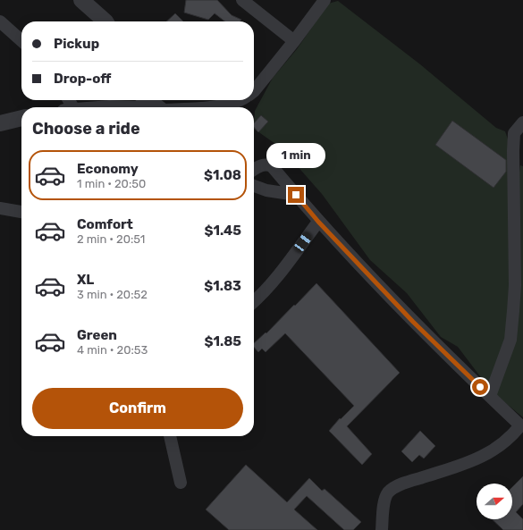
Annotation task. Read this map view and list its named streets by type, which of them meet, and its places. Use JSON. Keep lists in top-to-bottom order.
{
  "north": "right",
  "page": {
    "banner": ["Pickup", "Drop-off"],
    "heading": "Choose a ride",
    "bubble": "1 min",
    "list": [
      {
        "name": "Economy",
        "note": "1 min · 20:50",
        "value": "$1.08"
      },
      {
        "name": "Comfort",
        "note": "2 min · 20:51",
        "value": "$1.45"
      },
      {
        "name": "XL",
        "note": "3 min · 20:52",
        "value": "$1.83"
      },
      {
        "name": "Green",
        "note": "4 min · 20:53",
        "value": "$1.85"
      }
    ],
    "buttons": "Confirm"
  }
}
